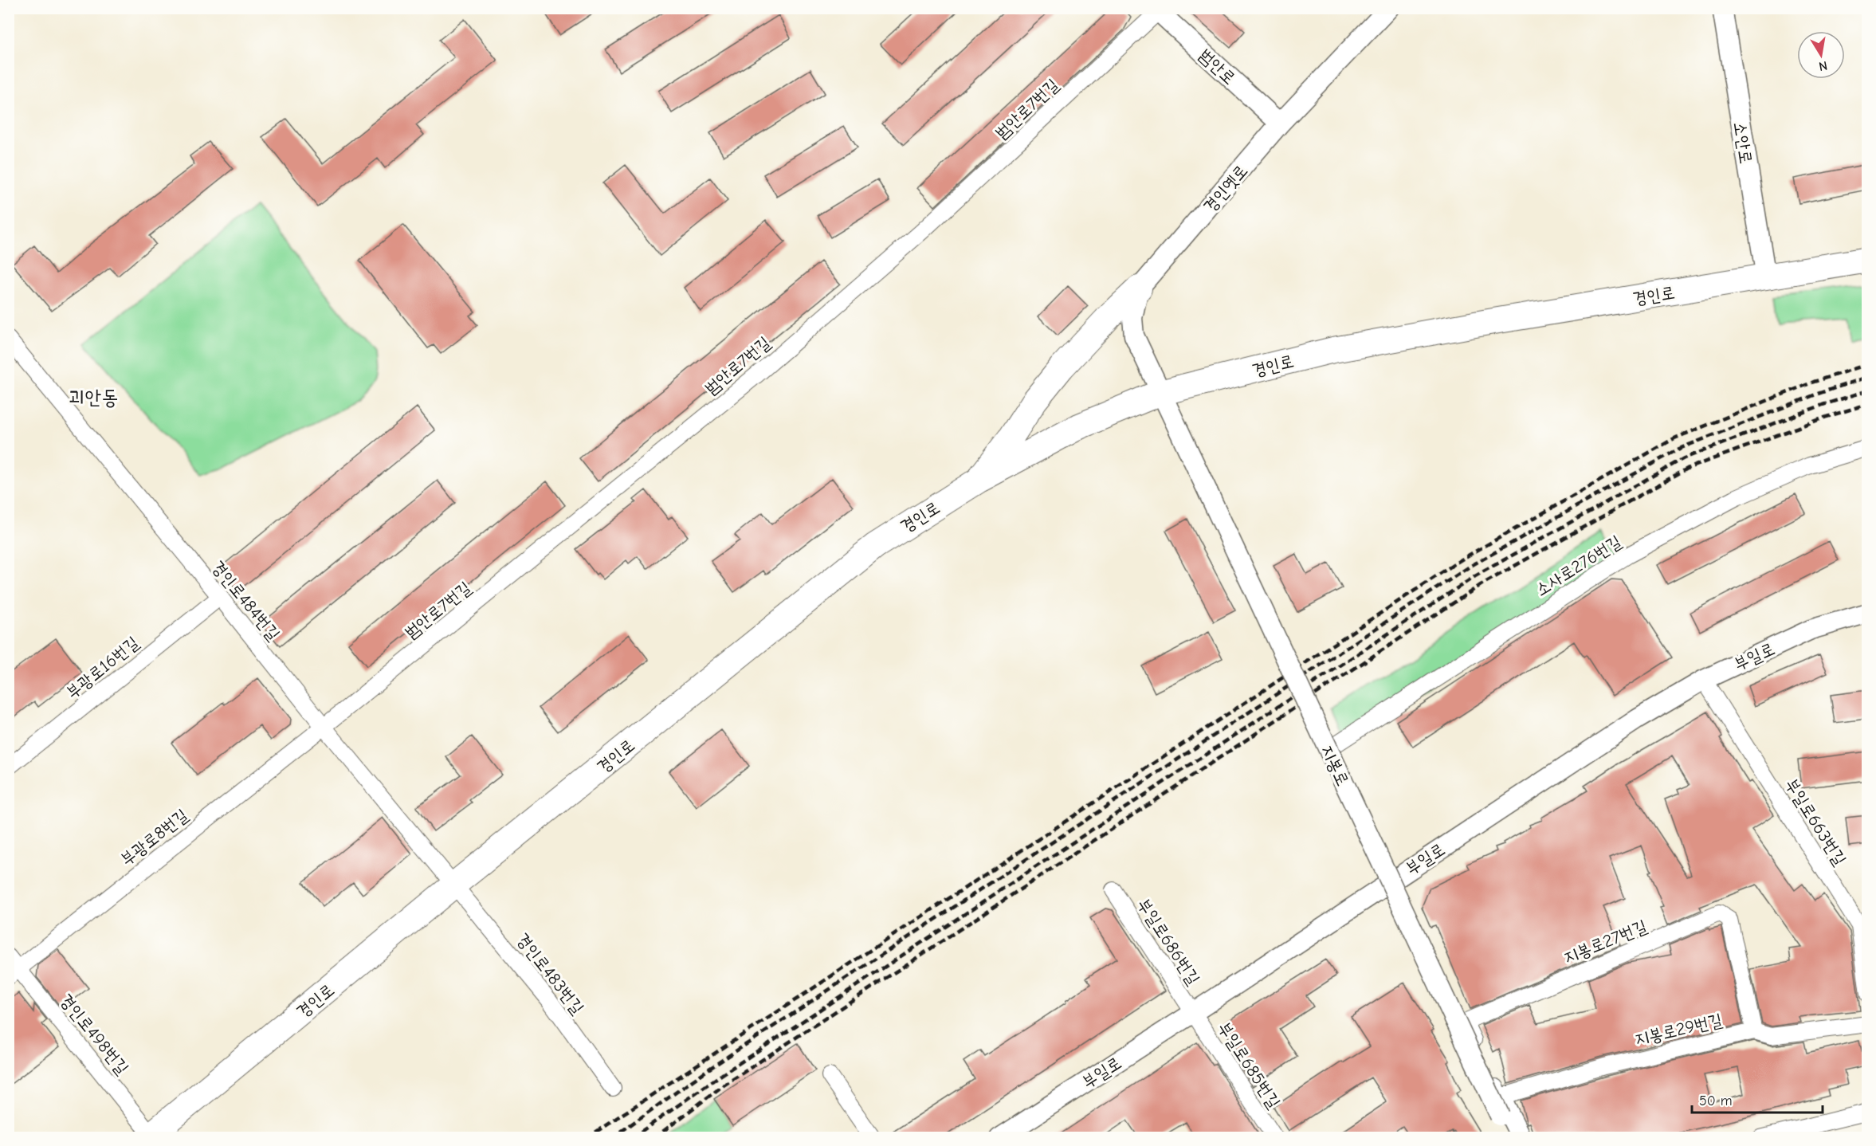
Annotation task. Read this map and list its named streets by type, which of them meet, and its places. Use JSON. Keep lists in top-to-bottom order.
{
  "streets": {
    "main road": ["경인로"],
    "street": [
      "범안로",
      "범안로7번길",
      "소안로",
      "경인옛로",
      "소사로276번길",
      "경인로484번길",
      "부일로",
      "부광로16번길",
      "지봉로",
      "부일로663번길",
      "부광로8번길",
      "부일로686번길",
      "지봉로27번길",
      "경인로483번길",
      "지봉로29번길",
      "경인로498번길",
      "부일로685번길"
    ]
  },
  "crossings": [
    ["범안로", "범안로7번길"],
    ["범안로", "경인옛로"],
    ["범안로7번길", "경인로484번길"],
    ["범안로7번길", "부광로8번길"],
    ["소안로", "경인로"],
    ["경인옛로", "경인로"],
    ["경인옛로", "지봉로"],
    ["경인로", "경인로484번길"],
    ["경인로", "지봉로"],
    ["경인로", "경인로483번길"],
    ["경인로", "경인로498번길"],
    ["경인로484번길", "부광로16번길"],
    ["경인로484번길", "부광로8번길"],
    ["경인로484번길", "경인로483번길"],
    ["부일로", "부일로663번길"],
    ["부일로", "부일로686번길"],
    ["부일로", "부일로685번길"],
    ["부광로8번길", "경인로498번길"],
    ["부일로686번길", "부일로685번길"],
    ["지봉로27번길", "지봉로29번길"]
  ],
  "districts": ["괴안동"],
  "scale_bar": "50 m",
  "north": "bottom"
}
